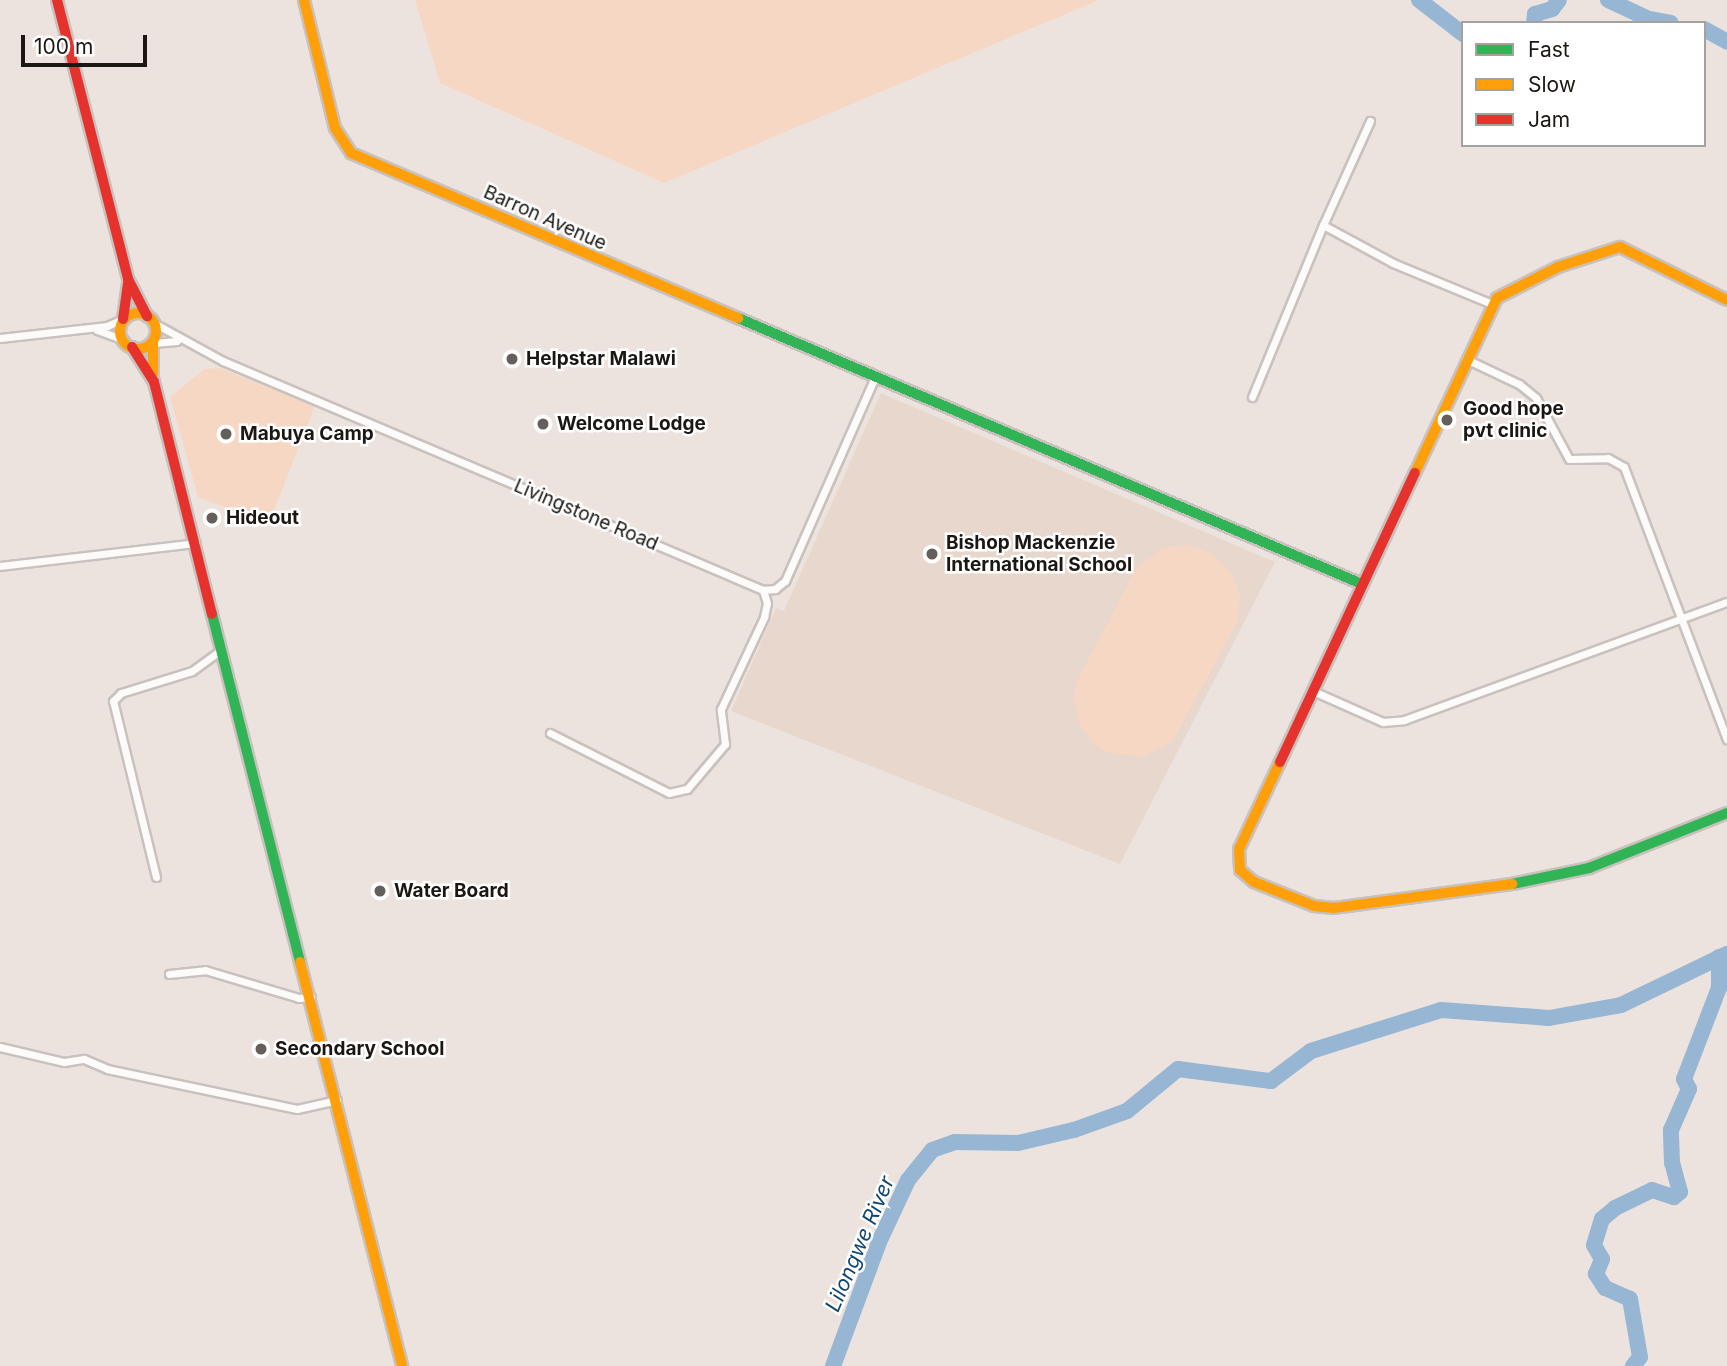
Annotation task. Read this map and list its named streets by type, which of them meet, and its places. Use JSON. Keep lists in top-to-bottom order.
{
  "streets": {
    "street": ["Barron Avenue", "Livingstone Road"]
  },
  "water": ["Lilongwe River"],
  "places": [
    "Helpstar Malawi",
    "Good hope pvt clinic",
    "Welcome Lodge",
    "Mabuya Camp",
    "Hideout",
    "Bishop Mackenzie International School",
    "Water Board",
    "Secondary School"
  ],
  "legend": ["Fast", "Slow", "Jam"],
  "scale_bar": "100 m"
}
